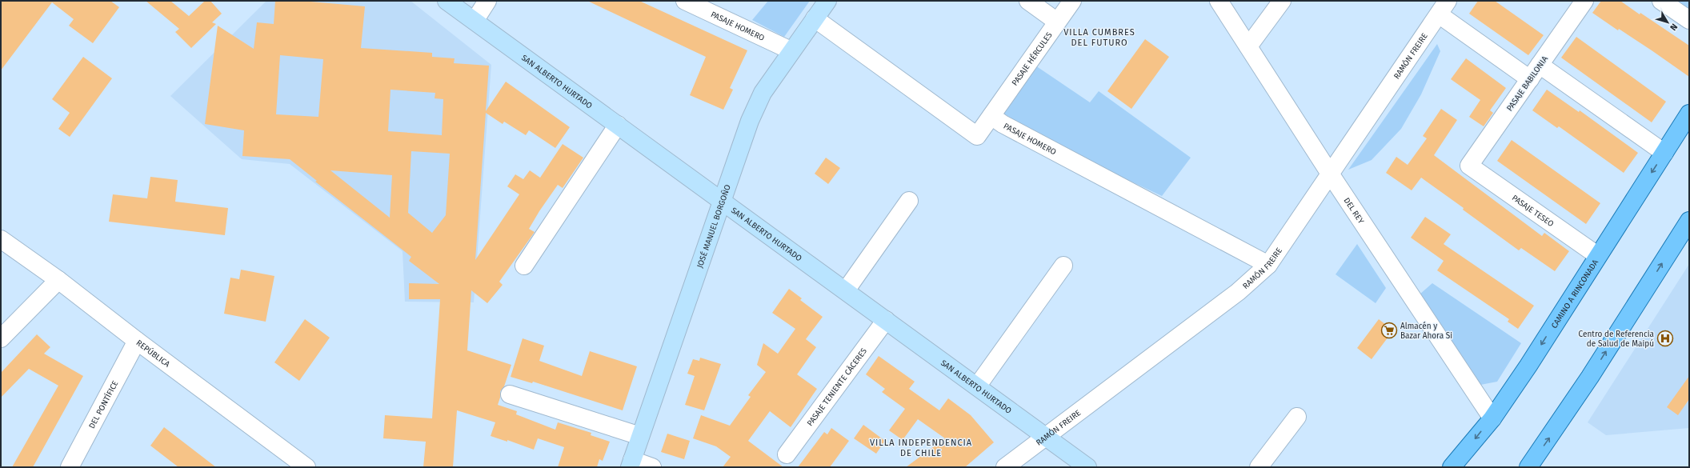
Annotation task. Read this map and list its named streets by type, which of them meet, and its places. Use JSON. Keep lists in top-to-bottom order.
{
  "streets": {
    "main road": ["SAN ALBERTO HURTADO", "JOSÉ MANUEL BORGOÑO", "CAMINO A RINCONADA"],
    "street": [
      "PASAJE HOMERO",
      "RAMÓN FREIRE",
      "PASAJE HÉRCULES",
      "PASAJE BABILONIA",
      "DEL REY",
      "PASAJE TESEO",
      "REPÚBLICA",
      "PASAJE TENIENTE CÁCERES",
      "DEL PONTÍFICE"
    ]
  },
  "crossings": [
    ["PASAJE HOMERO", "RAMÓN FREIRE"],
    ["PASAJE HOMERO", "PASAJE HÉRCULES"],
    ["PASAJE HOMERO", "JOSÉ MANUEL BORGOÑO"],
    ["RAMÓN FREIRE", "SAN ALBERTO HURTADO"],
    ["RAMÓN FREIRE", "DEL REY"],
    ["SAN ALBERTO HURTADO", "JOSÉ MANUEL BORGOÑO"],
    ["SAN ALBERTO HURTADO", "PASAJE TENIENTE CÁCERES"],
    ["PASAJE BABILONIA", "PASAJE TESEO"],
    ["DEL REY", "CAMINO A RINCONADA"],
    ["PASAJE TESEO", "CAMINO A RINCONADA"],
    ["REPÚBLICA", "DEL PONTÍFICE"]
  ],
  "districts": ["VILLA CUMBRES DEL FUTURO", "VILLA INDEPENDENCIA DE CHILE"],
  "places": {
    "supermarket": ["Almacén y Bazar Ahora Si"],
    "hospital": ["Centro de Referencia de Salud de Maipú"]
  },
  "north": "bottom right"
}
